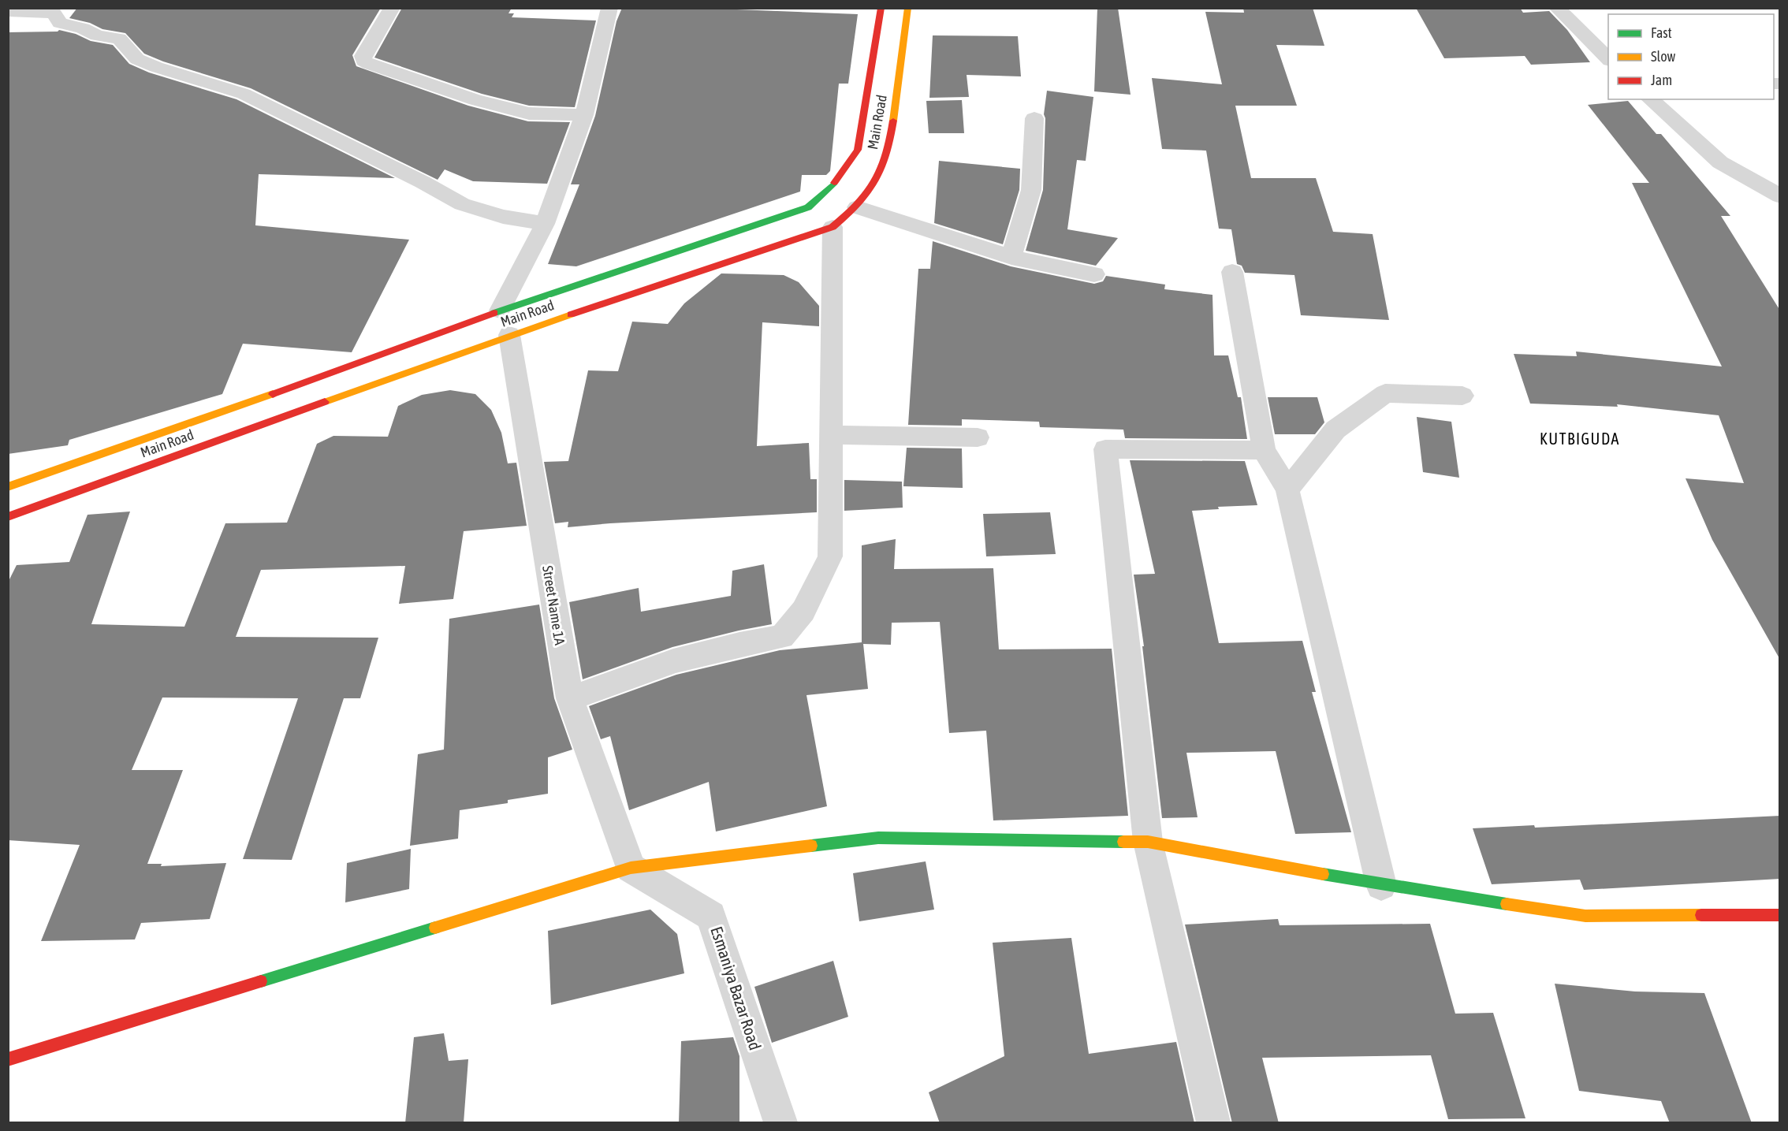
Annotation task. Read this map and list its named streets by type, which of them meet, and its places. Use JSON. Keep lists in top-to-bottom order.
{
  "streets": {
    "main road": ["Main Road"],
    "street": ["Street Name 1A", "Esmaniya Bazar Road"]
  },
  "crossings": [
    ["Main Road", "Street Name 1A"],
    ["Street Name 1A", "Esmaniya Bazar Road"]
  ],
  "districts": ["KUTBIGUDA"],
  "legend": ["Fast", "Slow", "Jam"]
}
